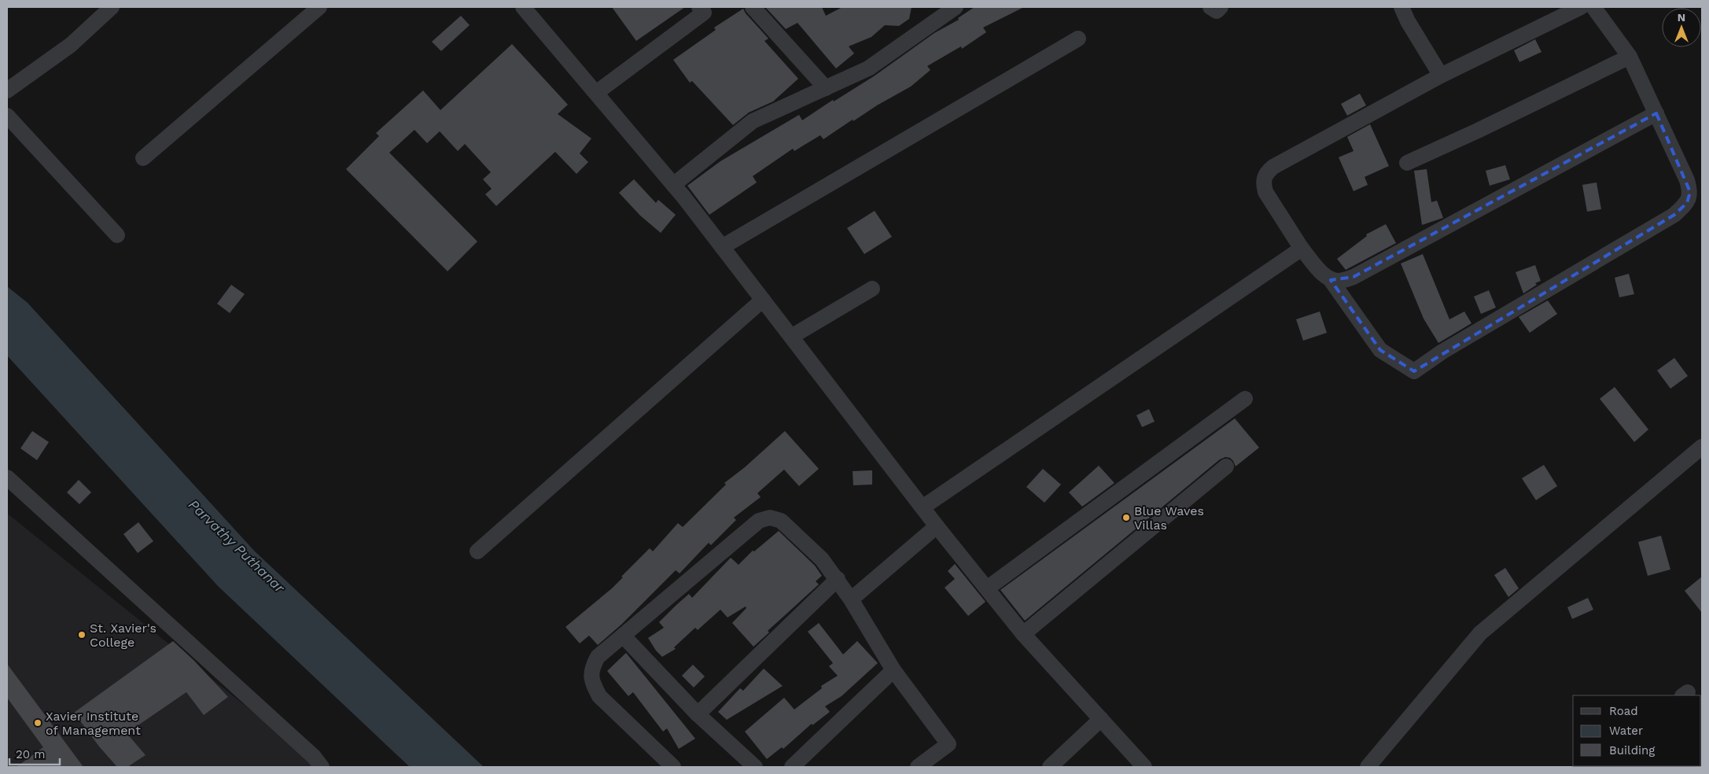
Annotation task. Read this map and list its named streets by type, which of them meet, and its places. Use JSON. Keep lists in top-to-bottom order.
{
  "water": ["Parvathy Puthanar"],
  "places": ["Blue Waves Villas", "St. Xavier's College", "Xavier Institute of Management"],
  "legend": ["Road", "Water", "Building"],
  "scale_bar": "20 m",
  "north": "top"
}
